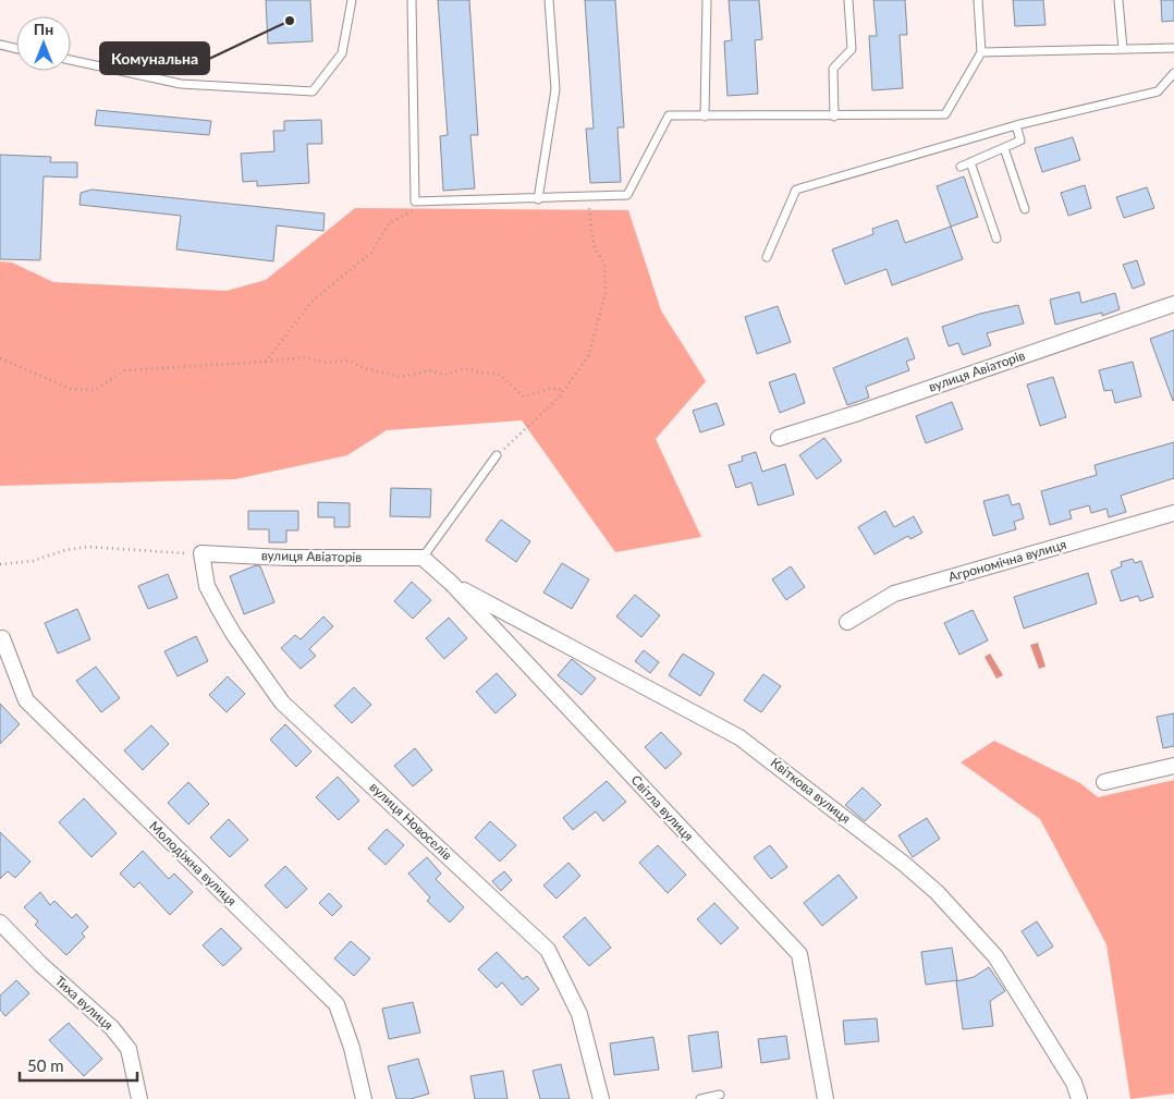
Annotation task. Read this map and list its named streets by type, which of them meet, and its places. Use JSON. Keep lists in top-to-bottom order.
{
  "streets": {
    "street": [
      "вулиця Авіаторів",
      "Агрономічна вулиця",
      "Квіткова вулиця",
      "Світла вулиця",
      "вулиця Новоселів",
      "Молодіжна вулиця",
      "Тиха вулиця"
    ]
  },
  "crossings": [
    ["вулиця Авіаторів", "Світла вулиця"],
    ["вулиця Авіаторів", "вулиця Новоселів"],
    ["Квіткова вулиця", "Світла вулиця"]
  ],
  "places": ["Комунальна"],
  "scale_bar": "50 m",
  "north": "top"
}
